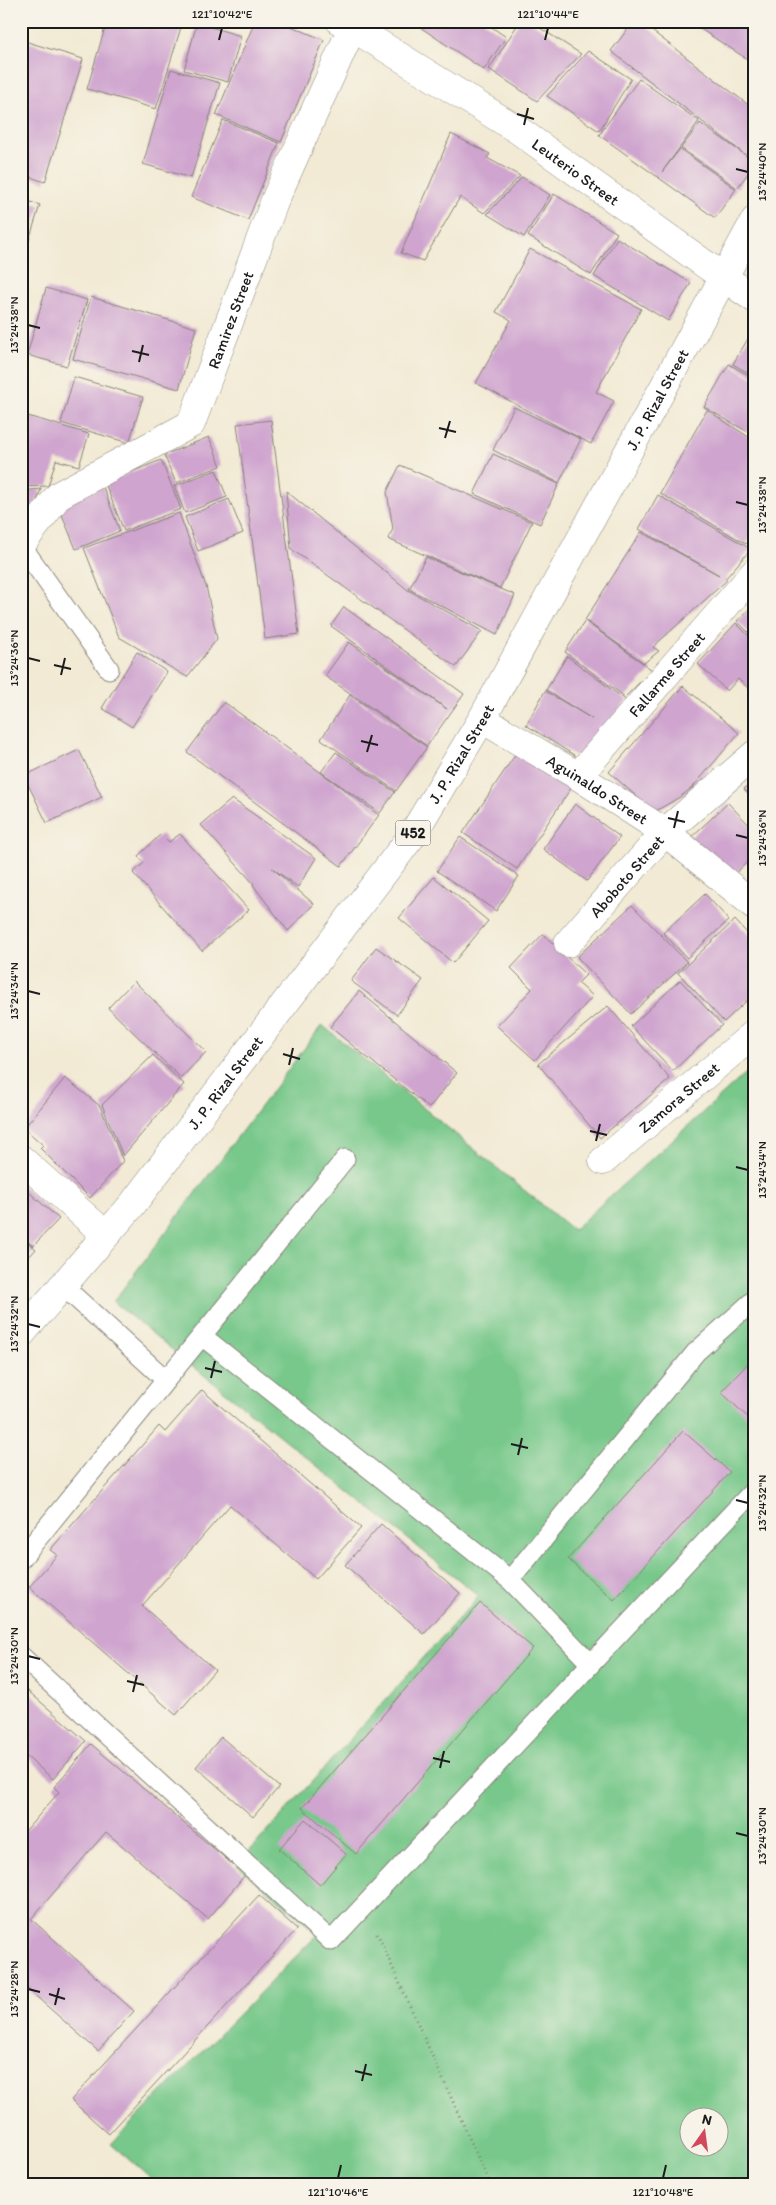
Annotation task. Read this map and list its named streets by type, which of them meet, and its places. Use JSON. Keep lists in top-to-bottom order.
{
  "streets": {
    "main road": [
      "Leuterio Street",
      "Ramirez Street",
      "J. P. Rizal Street",
      "Fallarme Street",
      "Aguinaldo Street",
      "452",
      "Aboboto Street",
      "Zamora Street"
    ]
  },
  "crossings": [
    ["Leuterio Street", "Ramirez Street"],
    ["Leuterio Street", "J. P. Rizal Street"],
    ["J. P. Rizal Street", "Aguinaldo Street"],
    ["Fallarme Street", "Aguinaldo Street"],
    ["Aguinaldo Street", "Aboboto Street"]
  ],
  "north": "top",
  "coordinates": [
    "121°10'42\"E",
    "121°10'44\"E",
    "13°24'40\"N",
    "13°24'38\"N",
    "13°24'36\"N",
    "13°24'34\"N",
    "13°24'32\"N",
    "13°24'30\"N",
    "13°24'28\"N",
    "121°10'46\"E",
    "121°10'48\"E"
  ]
}
